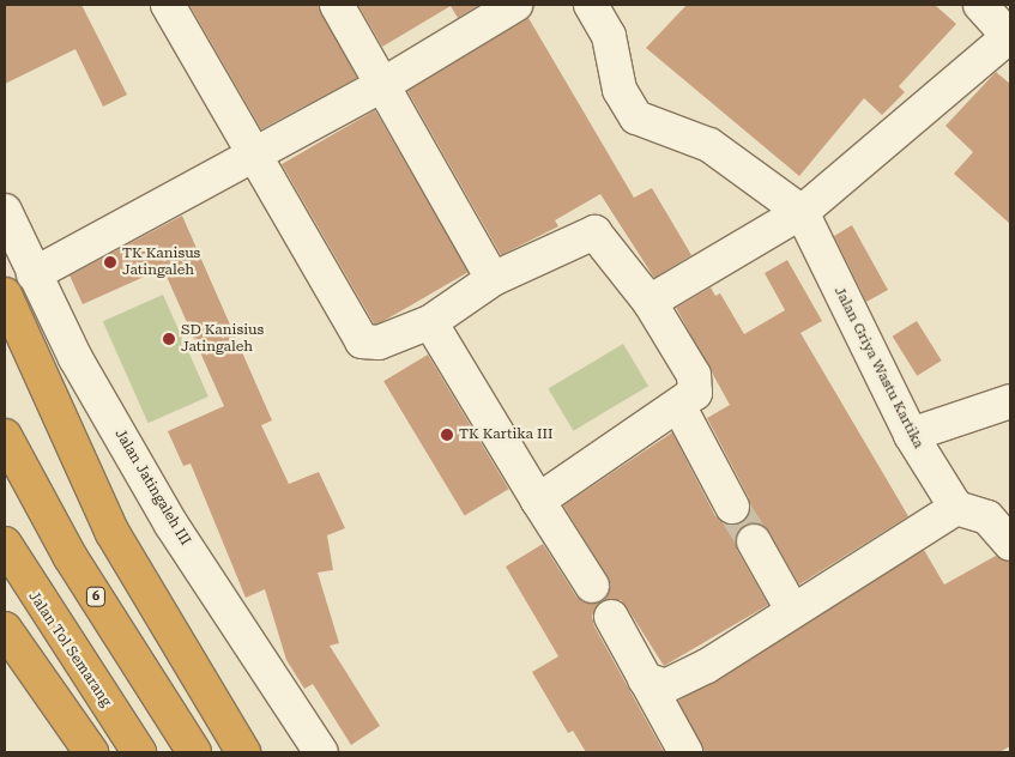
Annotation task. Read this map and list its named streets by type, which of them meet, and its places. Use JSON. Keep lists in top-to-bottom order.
{
  "streets": {
    "highway": ["6", "Jalan Tol Semarang"],
    "street": ["Jalan Griya Wastu Kartika", "Jalan Jatingaleh III"]
  },
  "places": ["TK Kanisus Jatingaleh", "SD Kanisius Jatingaleh", "TK Kartika III"]
}
